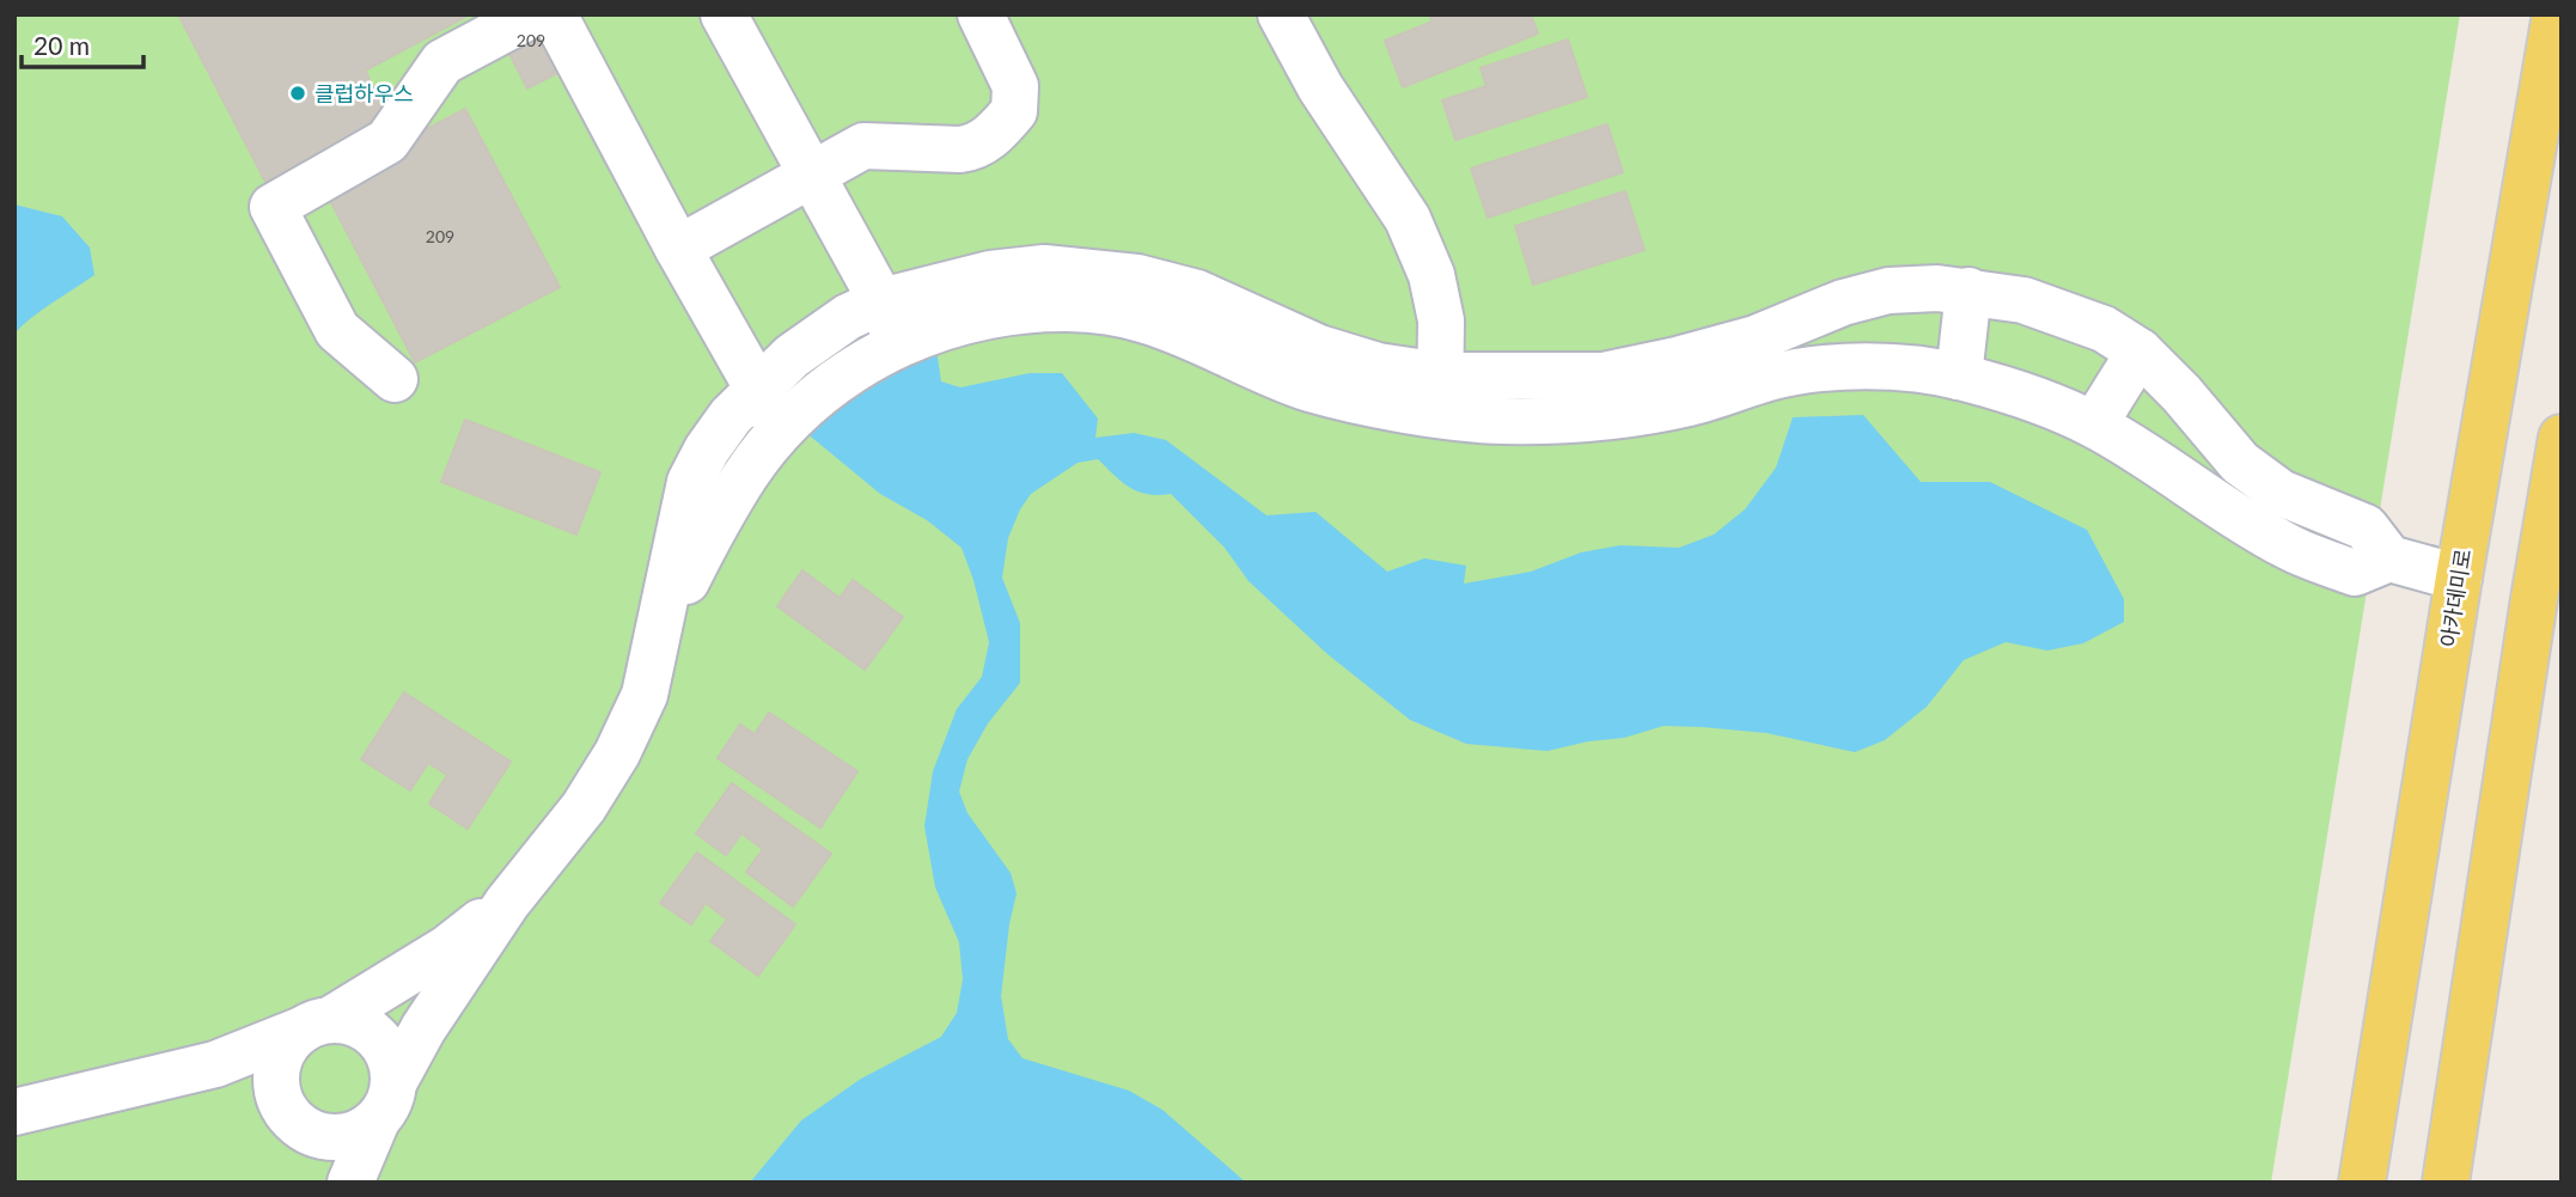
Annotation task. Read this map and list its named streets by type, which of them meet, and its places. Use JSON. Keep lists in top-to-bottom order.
{
  "streets": {
    "main road": ["아카데미로"]
  },
  "places": ["클럽하우스"],
  "house_numbers": ["209", "209"],
  "scale_bar": "20 m"
}
